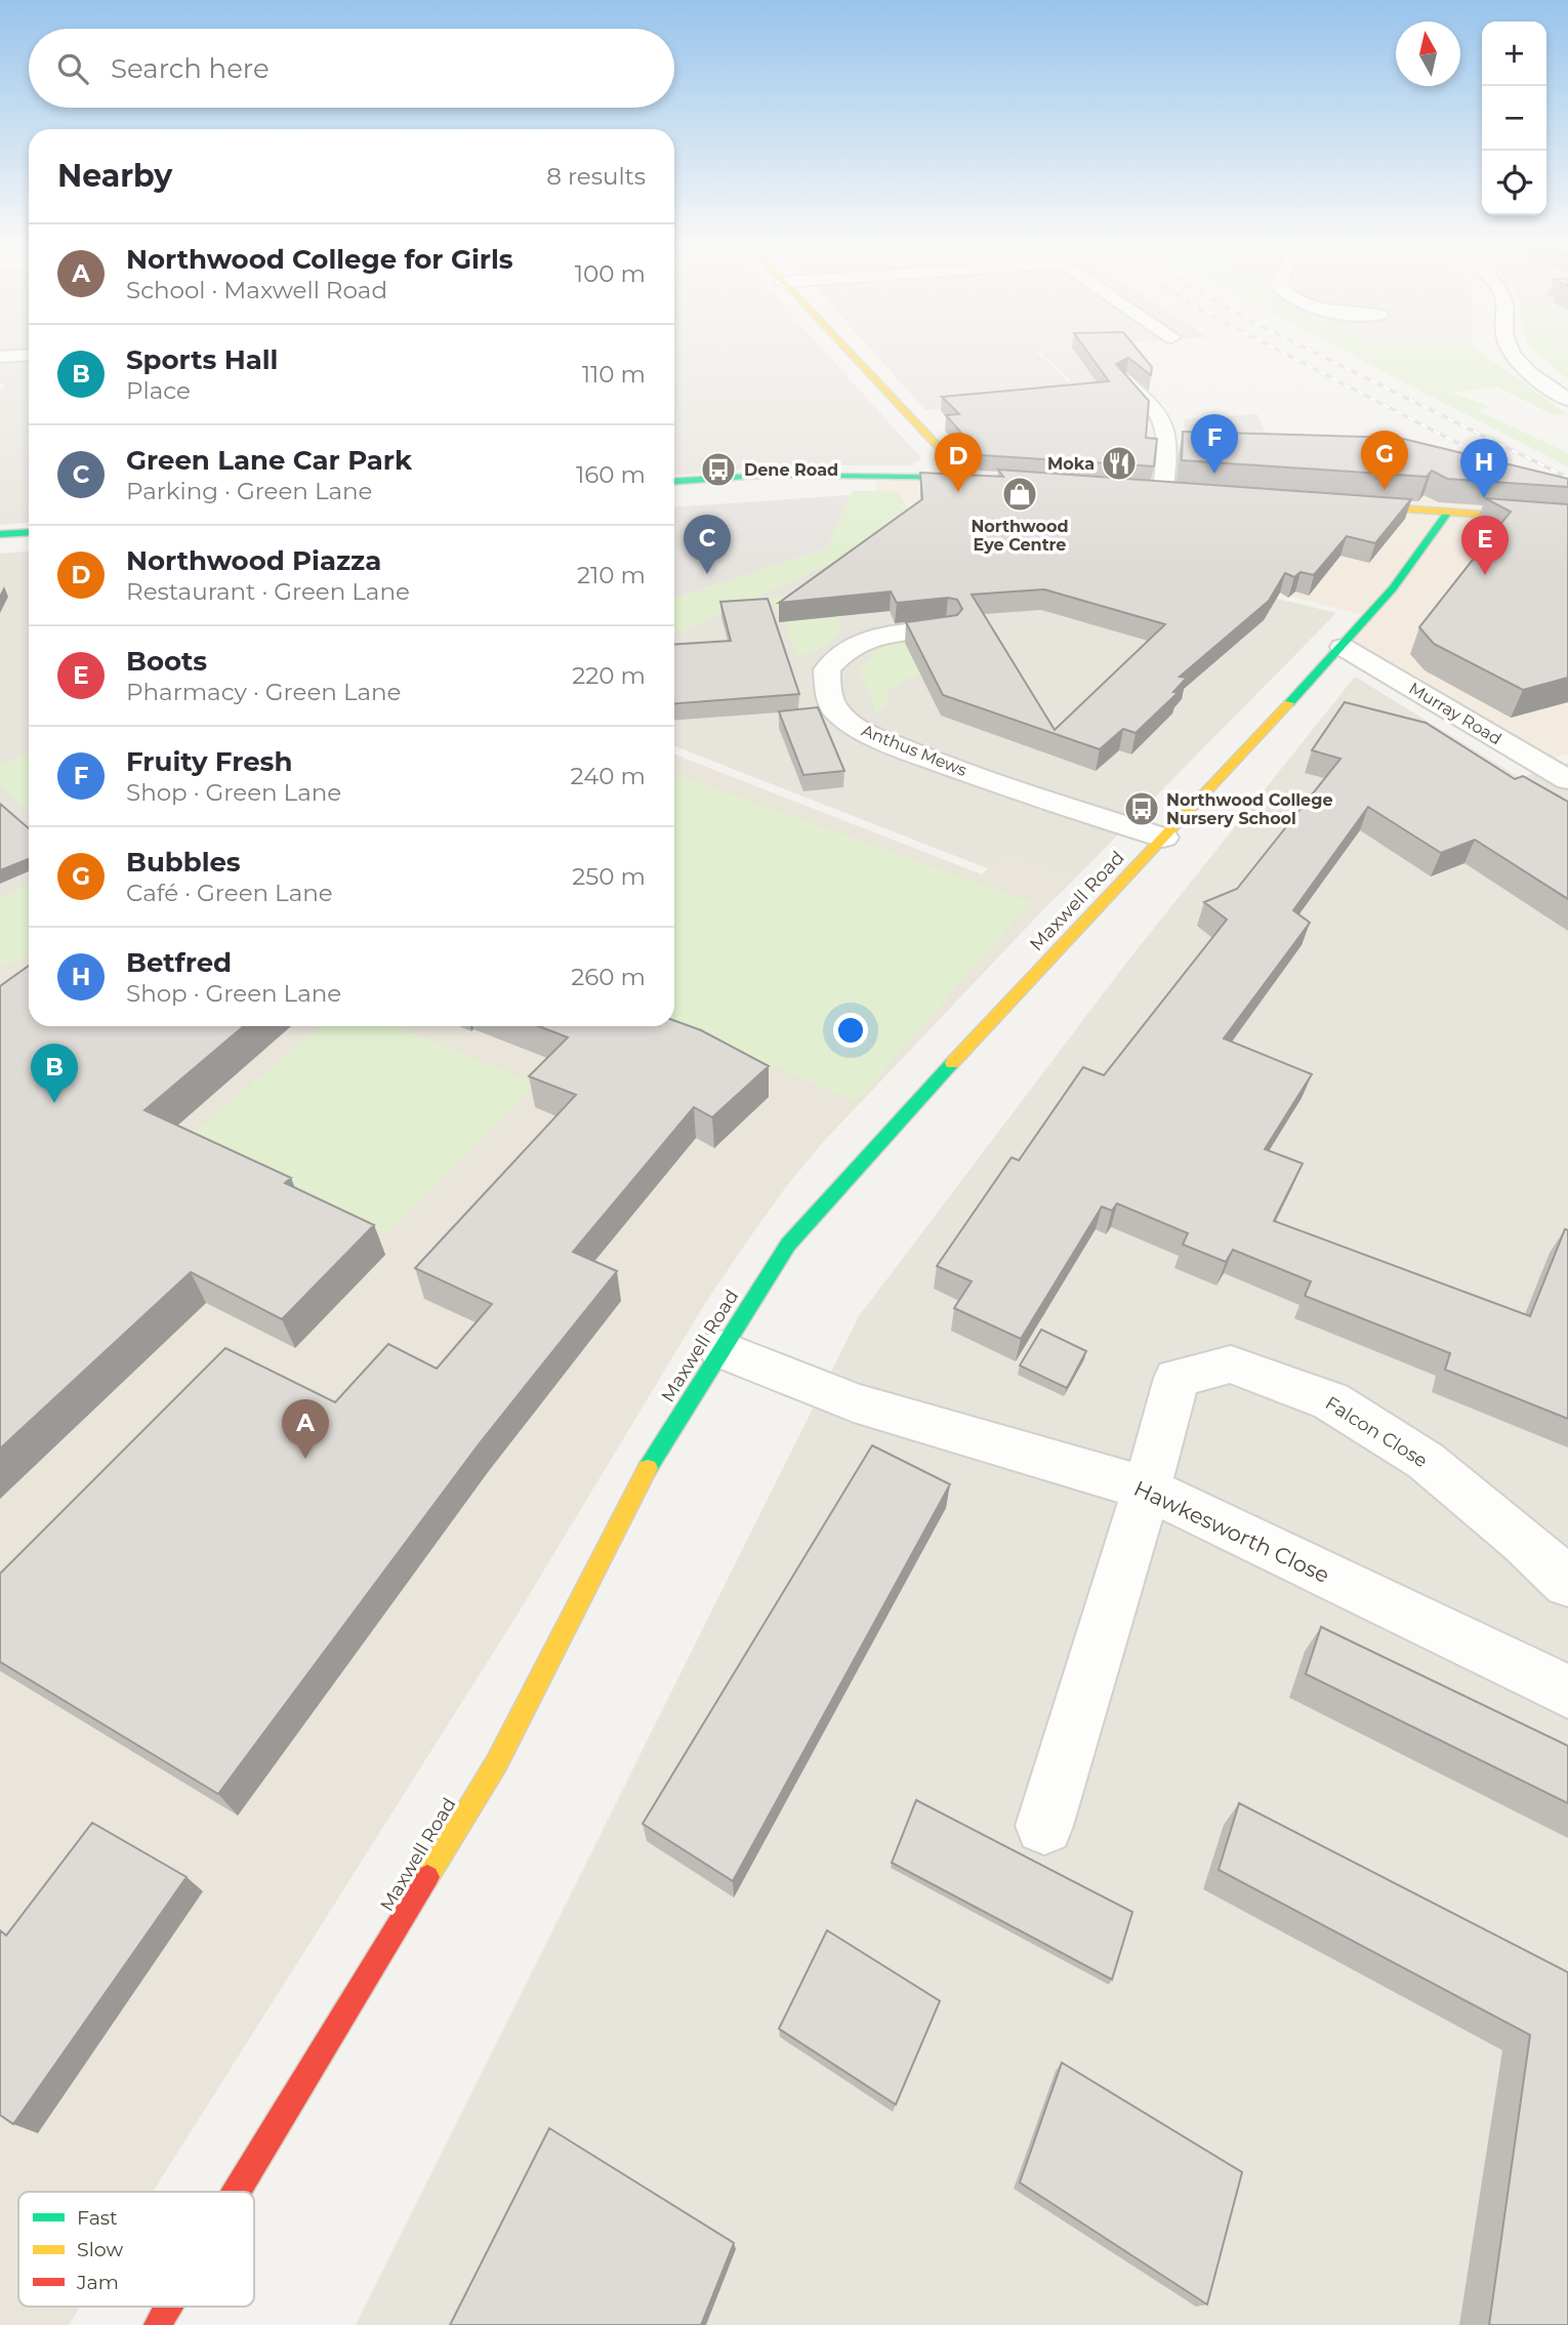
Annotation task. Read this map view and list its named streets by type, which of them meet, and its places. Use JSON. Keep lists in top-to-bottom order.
{
  "streets": {
    "street": [
      "Murray Road",
      "Anthus Mews",
      "Maxwell Road",
      "Falcon Close",
      "Hawkesworth Close"
    ]
  },
  "crossings": [
    ["Murray Road", "Maxwell Road"],
    ["Anthus Mews", "Maxwell Road"],
    ["Maxwell Road", "Hawkesworth Close"],
    ["Falcon Close", "Hawkesworth Close"]
  ],
  "places": {
    "restaurant": ["Moka"],
    "bus stop": ["Dene Road", "Northwood College Nursery School"],
    "shop": ["Northwood Eye Centre"]
  },
  "legend": ["Fast", "Slow", "Jam"],
  "north": "top",
  "page": {
    "map_buttons": ["+", "−"],
    "search": "Search here",
    "heading": ["Nearby", "8 results"],
    "list": [
      {
        "mark": "A",
        "name": "Northwood College for Girls",
        "note": "School · Maxwell Road",
        "value": "100 m"
      },
      {
        "mark": "B",
        "name": "Sports Hall",
        "note": "Place",
        "value": "110 m"
      },
      {
        "mark": "C",
        "name": "Green Lane Car Park",
        "note": "Parking · Green Lane",
        "value": "160 m"
      },
      {
        "mark": "D",
        "name": "Northwood Piazza",
        "note": "Restaurant · Green Lane",
        "value": "210 m"
      },
      {
        "mark": "E",
        "name": "Boots",
        "note": "Pharmacy · Green Lane",
        "value": "220 m"
      },
      {
        "mark": "F",
        "name": "Fruity Fresh",
        "note": "Shop · Green Lane",
        "value": "240 m"
      },
      {
        "mark": "G",
        "name": "Bubbles",
        "note": "Café · Green Lane",
        "value": "250 m"
      },
      {
        "mark": "H",
        "name": "Betfred",
        "note": "Shop · Green Lane",
        "value": "260 m"
      }
    ],
    "pins": [
      "F",
      "G",
      "D",
      "H",
      "C",
      "E",
      "B",
      "A"
    ]
  }
}
